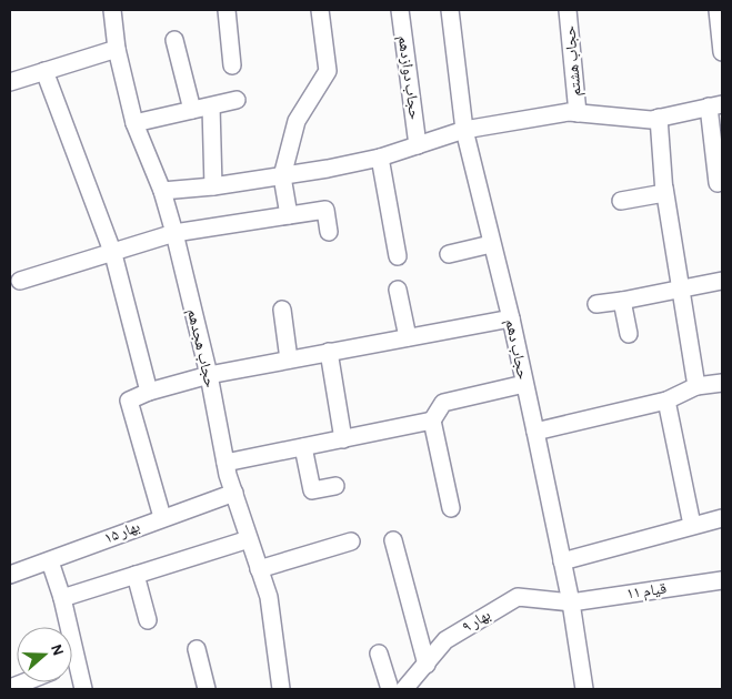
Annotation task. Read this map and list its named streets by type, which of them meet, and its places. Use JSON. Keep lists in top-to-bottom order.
{
  "streets": {
    "street": [
      "حجاب هشتم",
      "حجاب دوازدهم",
      "حجاب هجدهم",
      "حجاب دهم",
      "بهار ۱۵",
      "قیام ۱۱",
      "بهار ۹"
    ]
  },
  "crossings": [
    ["حجاب هجدهم", "بهار ۱۵"],
    ["حجاب دهم", "قیام ۱۱"],
    ["حجاب دهم", "بهار ۹"],
    ["قیام ۱۱", "بهار ۹"]
  ],
  "north": "right"
}
